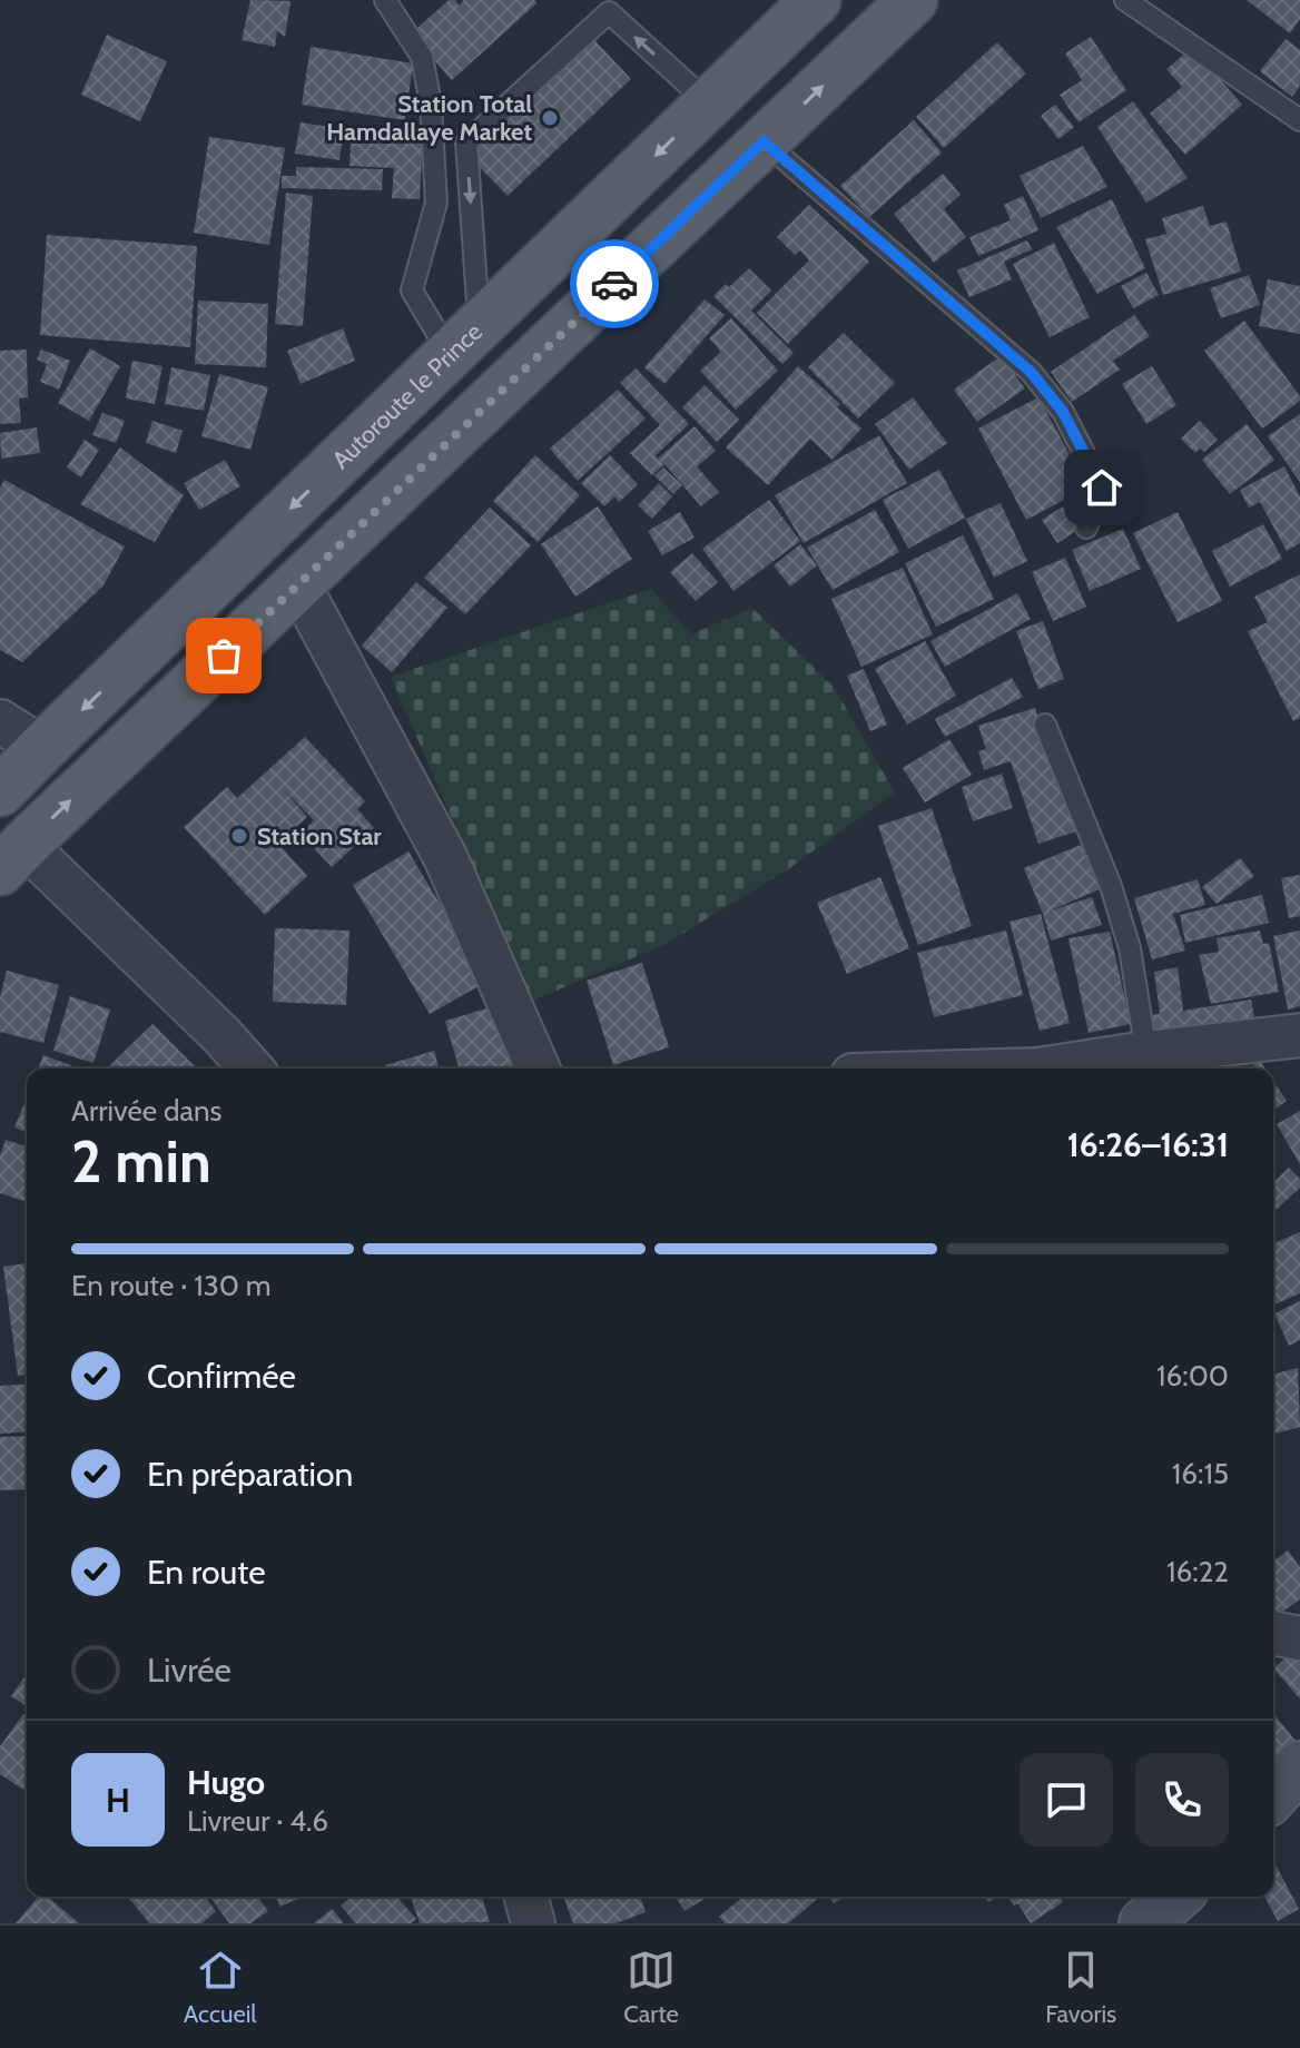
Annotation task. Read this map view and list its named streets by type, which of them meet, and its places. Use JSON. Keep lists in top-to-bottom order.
{
  "streets": {
    "main road": ["Autoroute le Prince"]
  },
  "places": ["Station Total Hamdallaye Market", "Station Star"],
  "page": {
    "heading": ["2 min", "Arrivée dans", "16:26–16:31"],
    "panel": ["Hugo", "Livreur · 4.6"],
    "bar": "En route · 130 m",
    "list": [
      ["Confirmée", "16:00"],
      ["En préparation", "16:15"],
      ["En route", "16:22"],
      "Livrée"
    ],
    "round": "H",
    "tabs": ["Accueil", "Carte", "Favoris"]
  }
}
